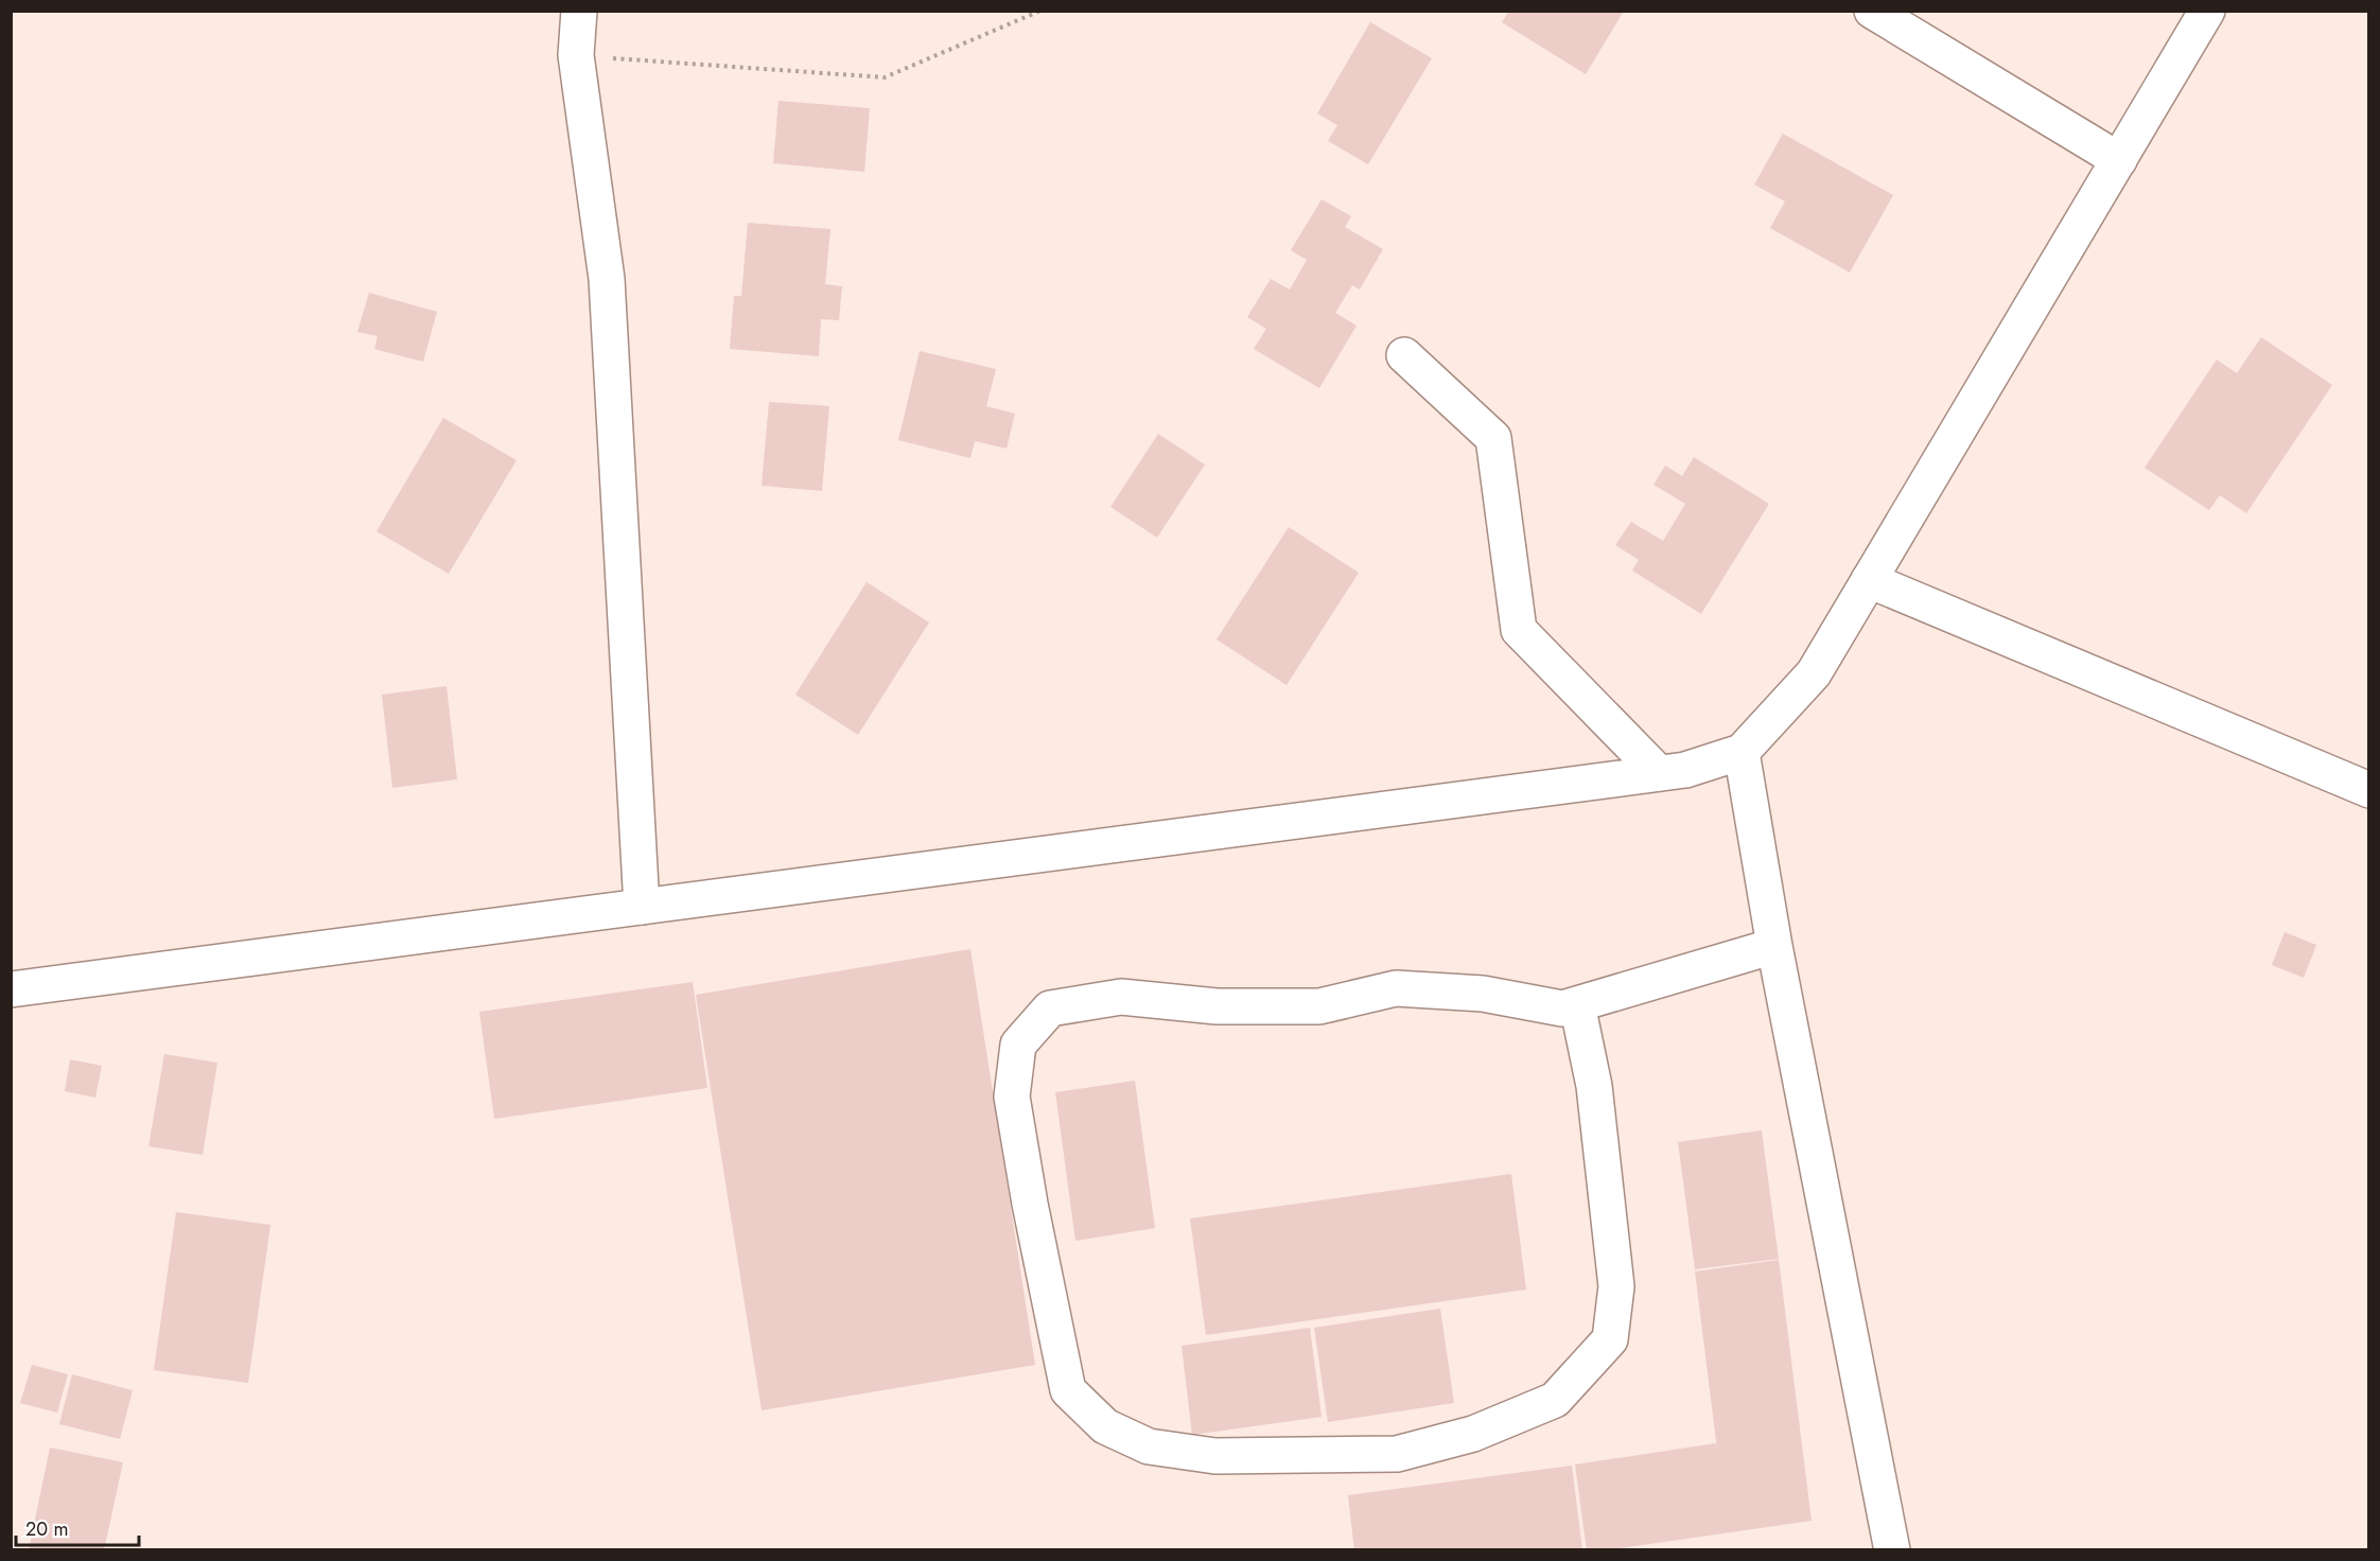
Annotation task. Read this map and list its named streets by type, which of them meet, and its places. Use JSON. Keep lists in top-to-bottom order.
{
  "scale_bar": "20 m"
}
